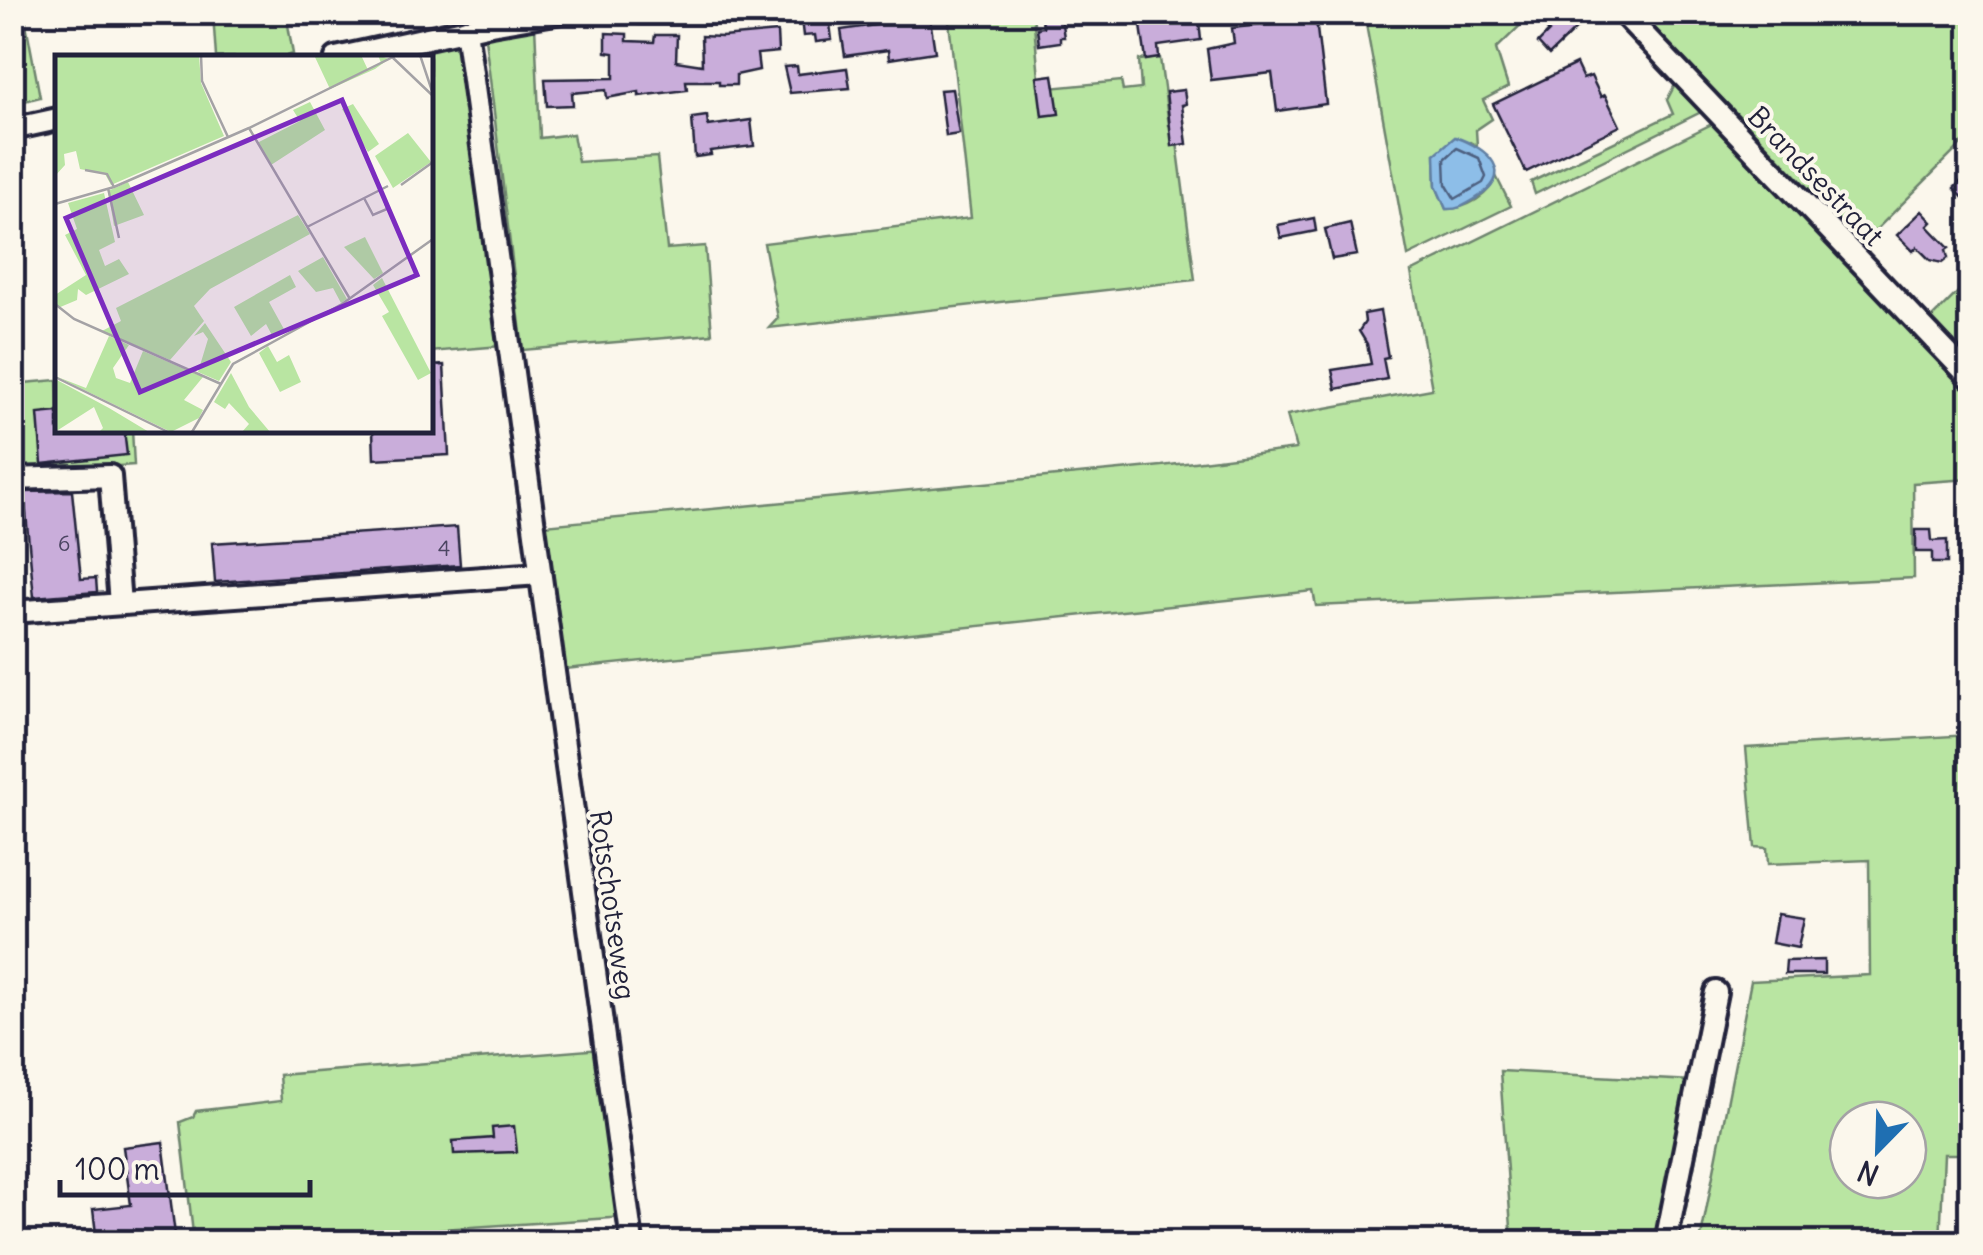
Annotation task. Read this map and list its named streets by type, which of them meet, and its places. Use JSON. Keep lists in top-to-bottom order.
{
  "streets": {
    "street": ["Brandsestraat", "Rotschotseweg"]
  },
  "house_numbers": ["6", "4"],
  "scale_bar": "100 m",
  "north": "bottom left"
}
